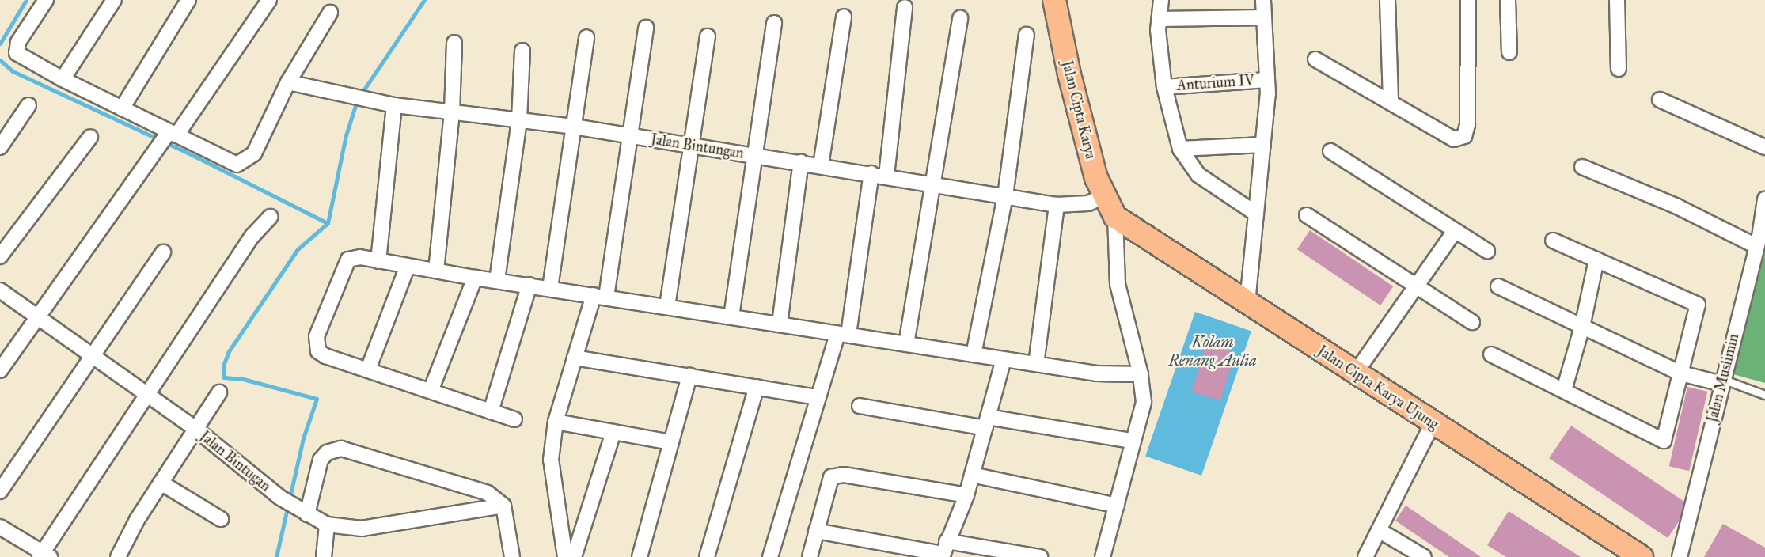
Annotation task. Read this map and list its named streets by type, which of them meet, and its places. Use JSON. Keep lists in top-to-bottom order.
{
  "streets": {
    "main road": ["Jalan Cipta Karya", "Jalan Cipta Karya Ujung"],
    "street": [
      "Anturium IV",
      "Jalan Bintungan",
      "Jalan Muslimin",
      "Jalan Bintugan"
    ]
  },
  "crossings": [
    ["Jalan Cipta Karya", "Jalan Bintungan"],
    ["Jalan Cipta Karya", "Jalan Cipta Karya Ujung"]
  ],
  "water": ["Kolam Renang Aulia"]
}
